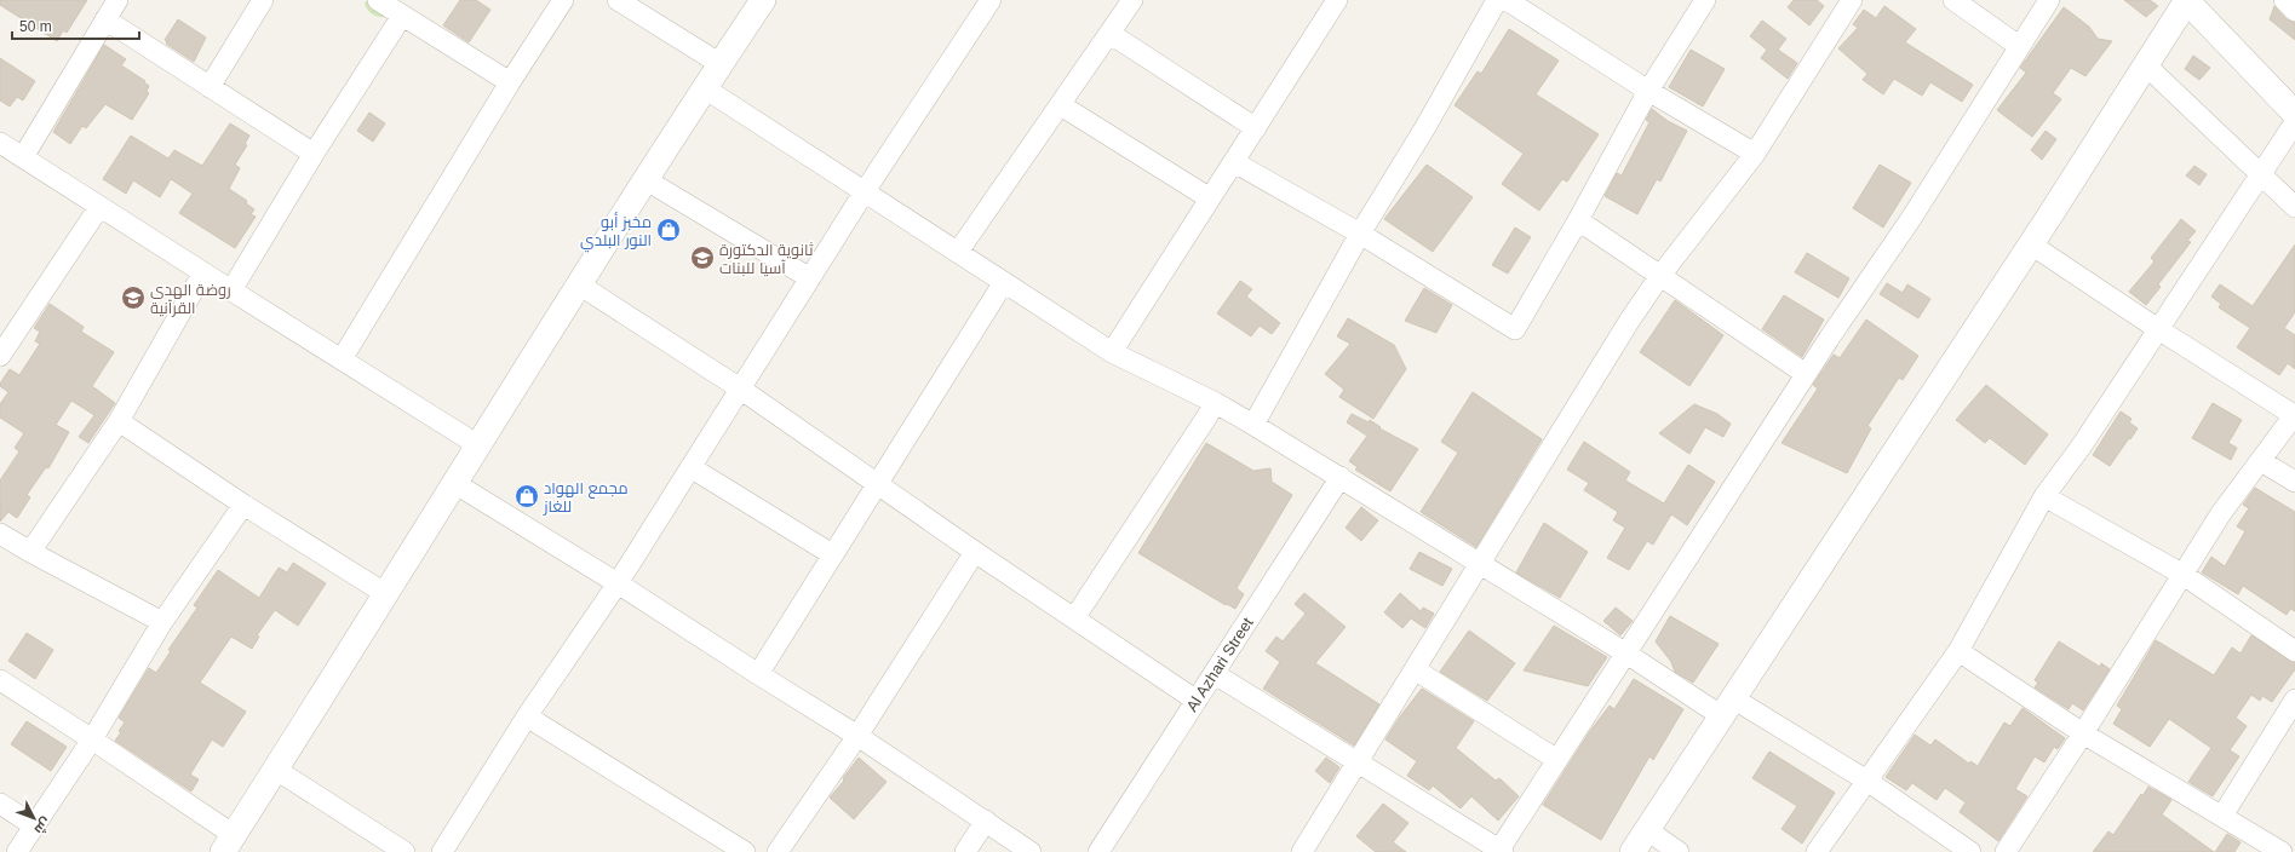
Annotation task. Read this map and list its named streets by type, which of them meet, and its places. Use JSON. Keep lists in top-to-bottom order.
{
  "streets": {
    "street": ["Al Azhari Street"]
  },
  "places": {
    "shop": ["مخبز أبو النور البلدي", "مجمع الهواد للغاز"],
    "school or university": ["ثانوية الدكتورة آسيا للبنات", "روضة الهدى القرآنية"]
  },
  "scale_bar": "50 m",
  "north": "bottom right"
}
